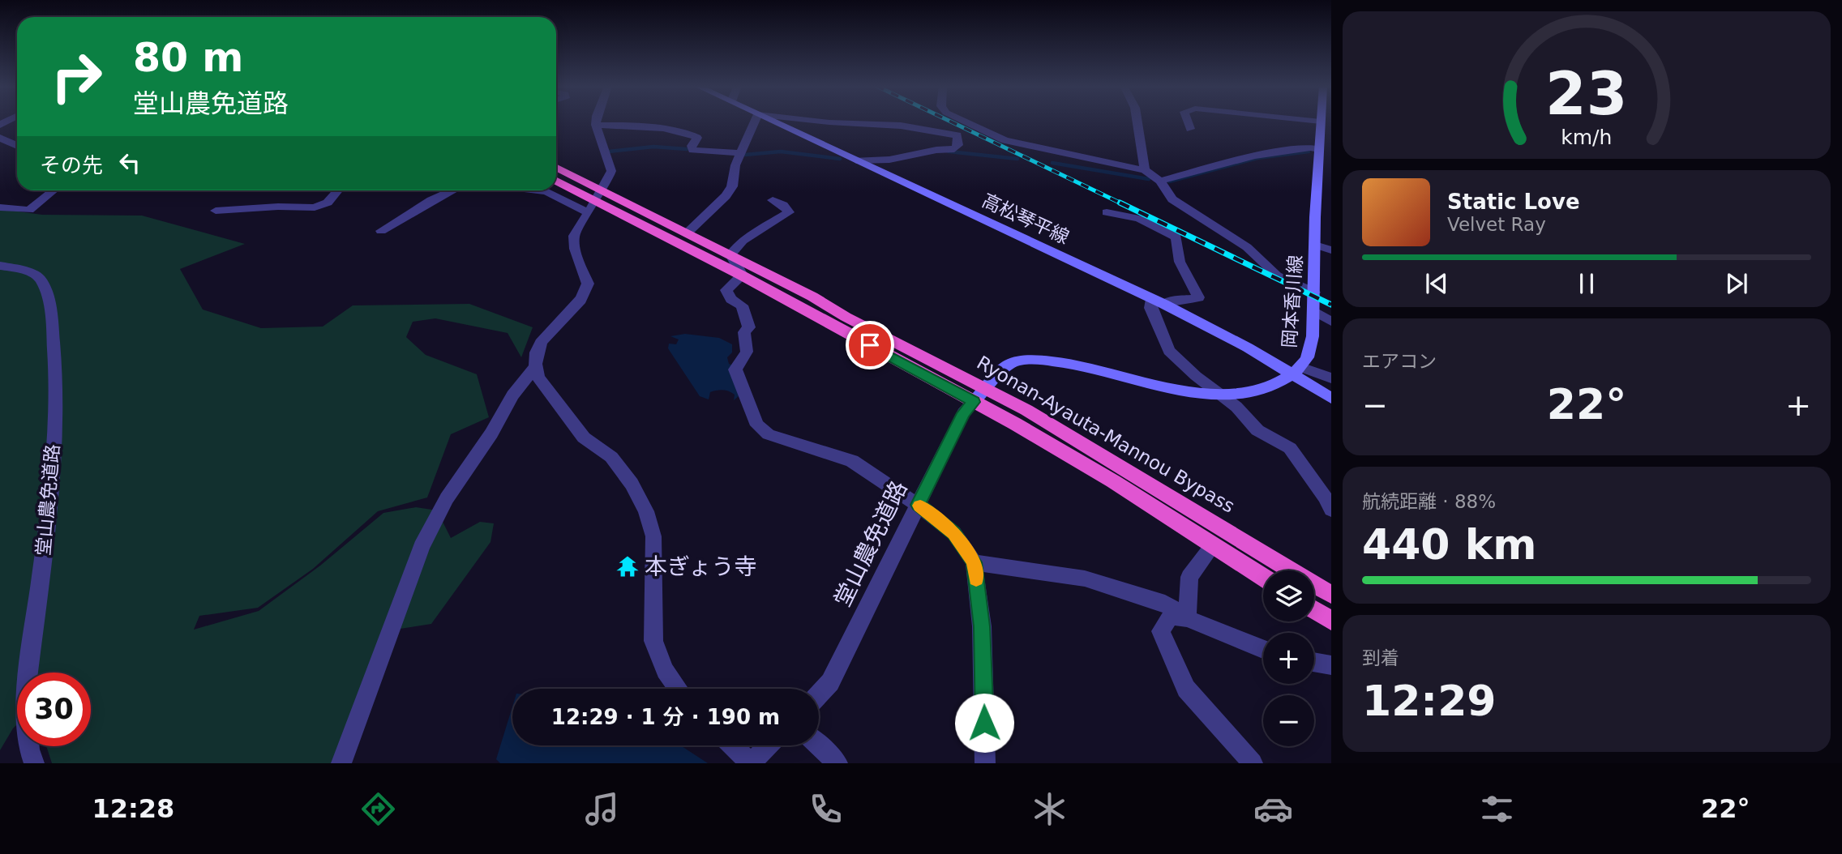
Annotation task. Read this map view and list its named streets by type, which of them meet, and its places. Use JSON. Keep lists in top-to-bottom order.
{
  "streets": {
    "highway": ["Ryonan-Ayauta-Mannou Bypass"],
    "main road": ["高松琴平線", "岡本香川線"],
    "street": ["堂山農免道路"]
  },
  "crossings": [
    ["高松琴平線", "岡本香川線"],
    ["岡本香川線", "Ryonan-Ayauta-Mannou Bypass"],
    ["岡本香川線", "堂山農免道路"],
    ["Ryonan-Ayauta-Mannou Bypass", "堂山農免道路"]
  ],
  "places": {
    "temple": ["本ぎょう寺"]
  },
  "page": {
    "turn": ["80 m", "堂山農免道路"],
    "then": "その先",
    "song": ["Static Love", "Velvet Ray"],
    "tile": [
      "エアコン",
      ["航続距離 · 88%", "440 km"],
      ["到着", "12:29"]
    ],
    "heat": ["−", "22°", "+"],
    "map_buttons": ["+", "−"],
    "limit": "30",
    "trip": "12:29 · 1 分 · 190 m",
    "tabs": ["12:28", "22°"],
    "gauge": ["23", "km/h"]
  }
}
